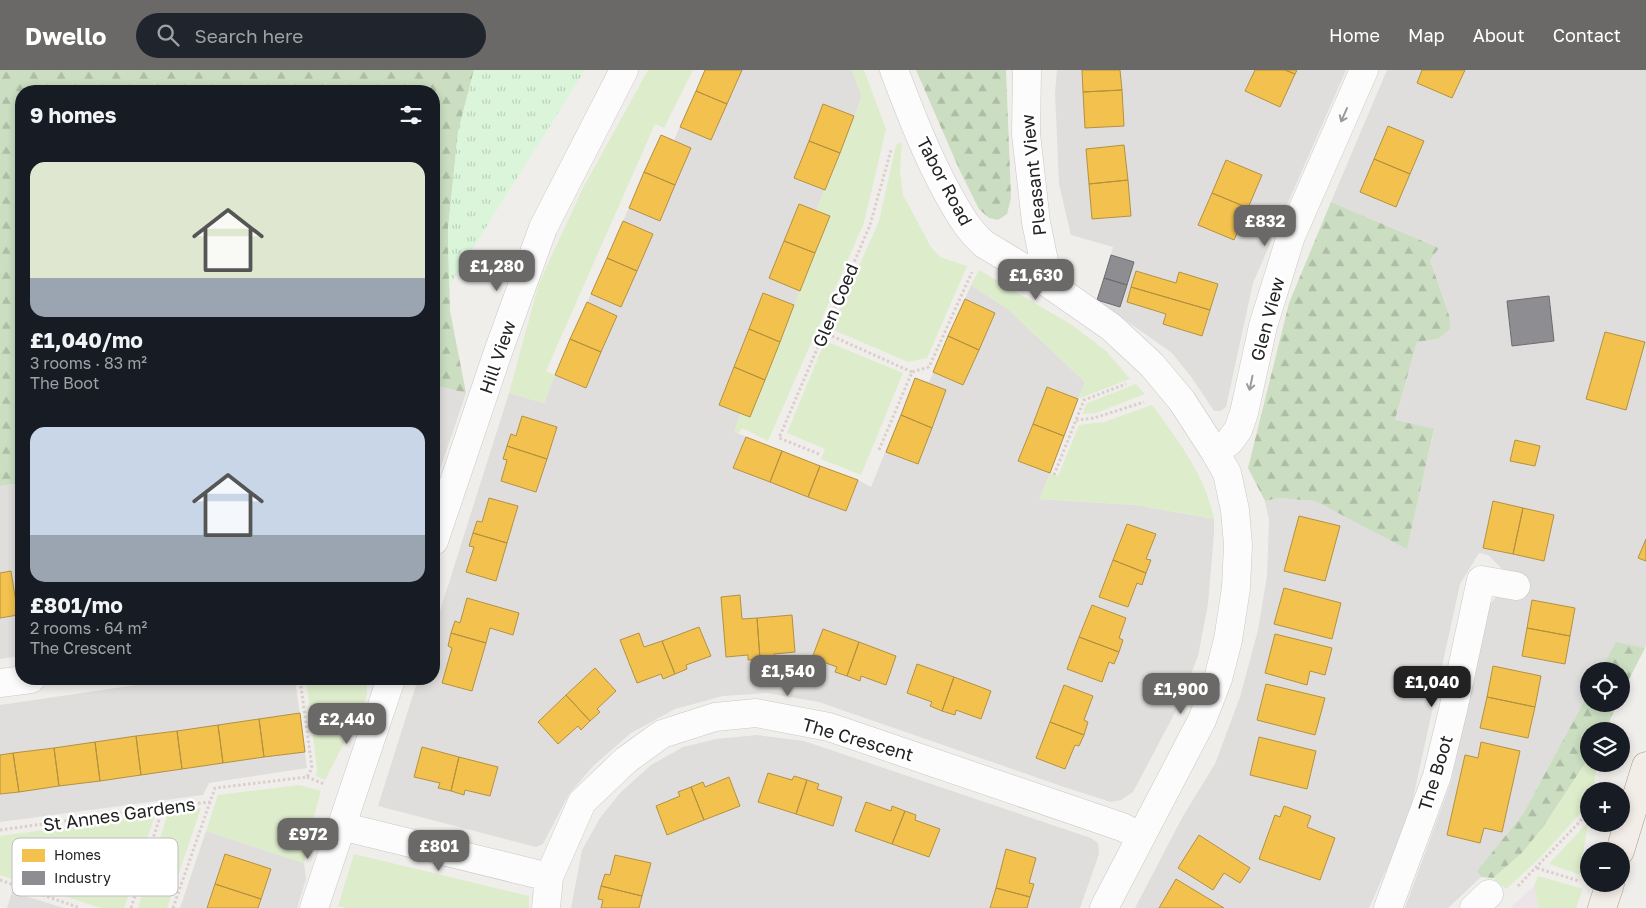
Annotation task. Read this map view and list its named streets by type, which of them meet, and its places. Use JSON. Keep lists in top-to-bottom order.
{
  "streets": {
    "street": [
      "Pleasant View",
      "Tabor Road",
      "Glen View",
      "Hill View",
      "The Crescent",
      "The Boot"
    ],
    "path": ["Glen Coed", "St Annes Gardens"]
  },
  "crossings": [
    ["Pleasant View", "Tabor Road"],
    ["Tabor Road", "Glen View"],
    ["Tabor Road", "The Crescent"]
  ],
  "one_way": ["Glen View"],
  "legend": ["Homes", "Industry"],
  "page": {
    "header": "Dwello",
    "search": "Search here",
    "nav": [
      "Home",
      "Map",
      "About",
      "Contact"
    ],
    "heading": "9 homes",
    "list": [
      {
        "name": "£1,040/mo",
        "note": "3 rooms · 83 m² · The Boot"
      },
      {
        "name": "£801/mo",
        "note": "2 rooms · 64 m² · The Crescent"
      }
    ],
    "price": [
      "£832",
      "£1,280",
      "£1,630",
      "£1,540",
      "£1,040",
      "£1,900",
      "£2,440",
      "£972",
      "£801"
    ],
    "map_buttons": ["+", "−"]
  }
}
